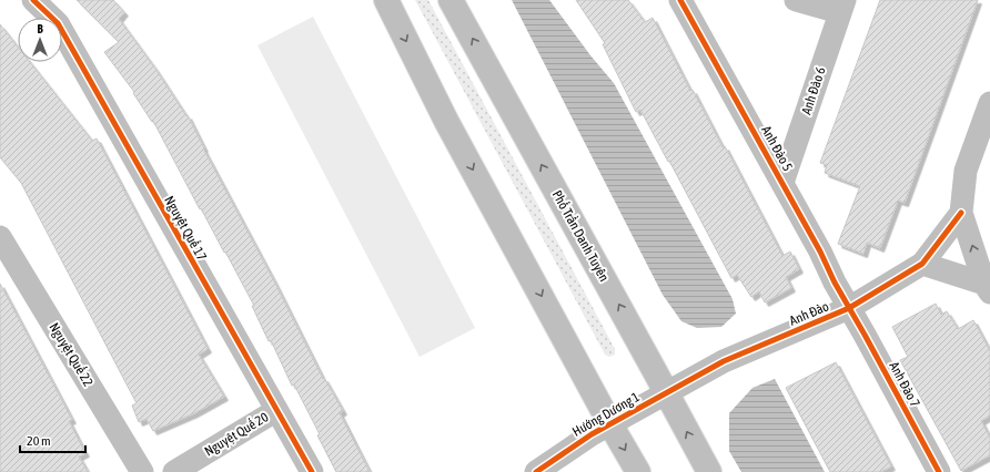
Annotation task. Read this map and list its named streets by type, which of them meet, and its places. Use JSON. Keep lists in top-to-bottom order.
{
  "streets": {
    "main road": ["Phố Trần Danh Tuyên"],
    "street": [
      "Anh Đào 6",
      "Anh Đào 5",
      "Nguyệt Quế 17",
      "Anh Đào",
      "Nguyệt Quế 22",
      "Anh Đào 7",
      "Hướng Dương 1",
      "Nguyệt Quế 20"
    ]
  },
  "crossings": [
    ["Anh Đào 6", "Anh Đào 5"],
    ["Anh Đào 5", "Anh Đào"],
    ["Anh Đào 5", "Anh Đào 7"],
    ["Nguyệt Quế 17", "Nguyệt Quế 20"],
    ["Phố Trần Danh Tuyên", "Anh Đào"],
    ["Phố Trần Danh Tuyên", "Hướng Dương 1"],
    ["Anh Đào", "Anh Đào 7"],
    ["Anh Đào", "Hướng Dương 1"]
  ],
  "scale_bar": "20 m",
  "north": "top"
}
